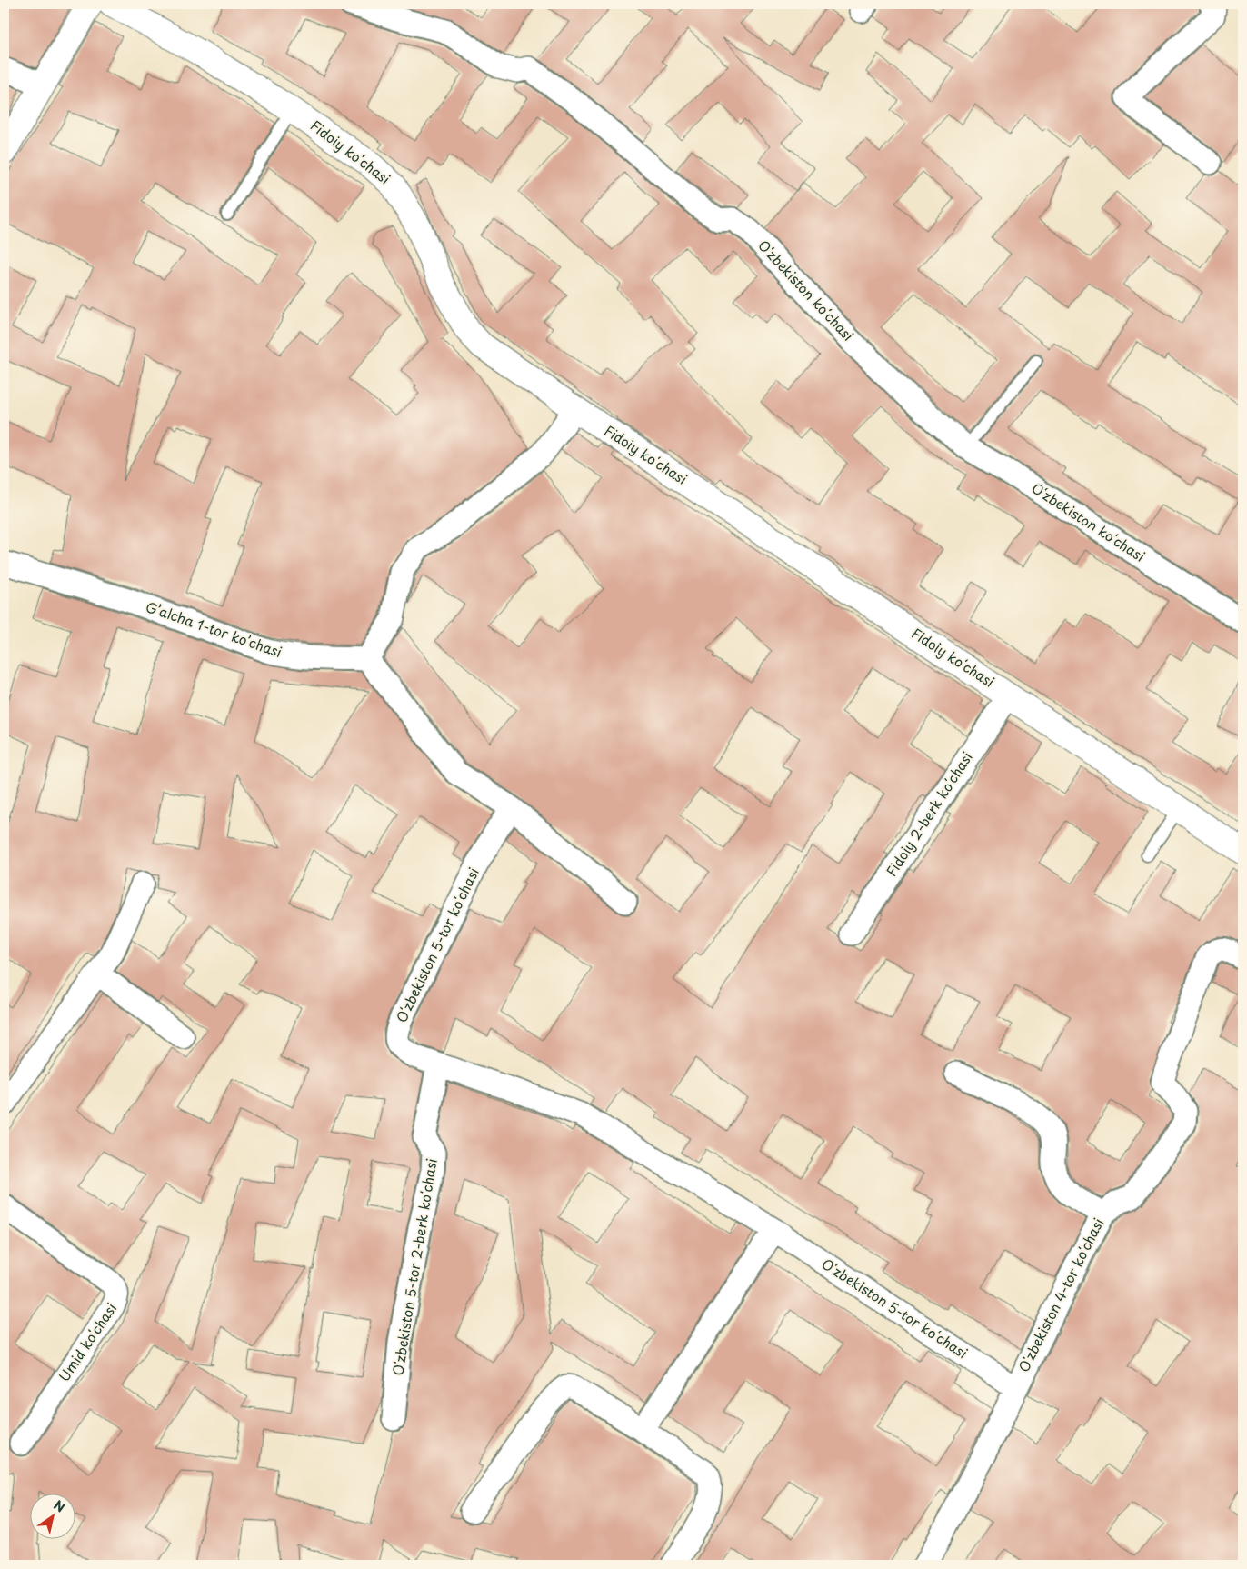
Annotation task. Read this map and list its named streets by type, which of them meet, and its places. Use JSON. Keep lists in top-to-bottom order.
{
  "streets": {
    "street": [
      "Fidoiy koʻchasi",
      "Oʻzbekiston koʻchasi",
      "Gʼalcha 1-tor koʼchasi",
      "Fidoiy 2-berk koʻchasi",
      "Oʻzbekiston 5-tor koʻchasi",
      "Oʻzbekiston 5-tor 2-berk koʻchasi",
      "Oʻzbekiston 4-tor koʻchasi",
      "Umid koʻchasi"
    ]
  },
  "crossings": [
    ["Fidoiy koʻchasi", "Fidoiy 2-berk koʻchasi"],
    ["Oʻzbekiston 5-tor koʻchasi", "Oʻzbekiston 5-tor 2-berk koʻchasi"],
    ["Oʻzbekiston 5-tor koʻchasi", "Oʻzbekiston 4-tor koʻchasi"]
  ],
  "north": "top right"
}
